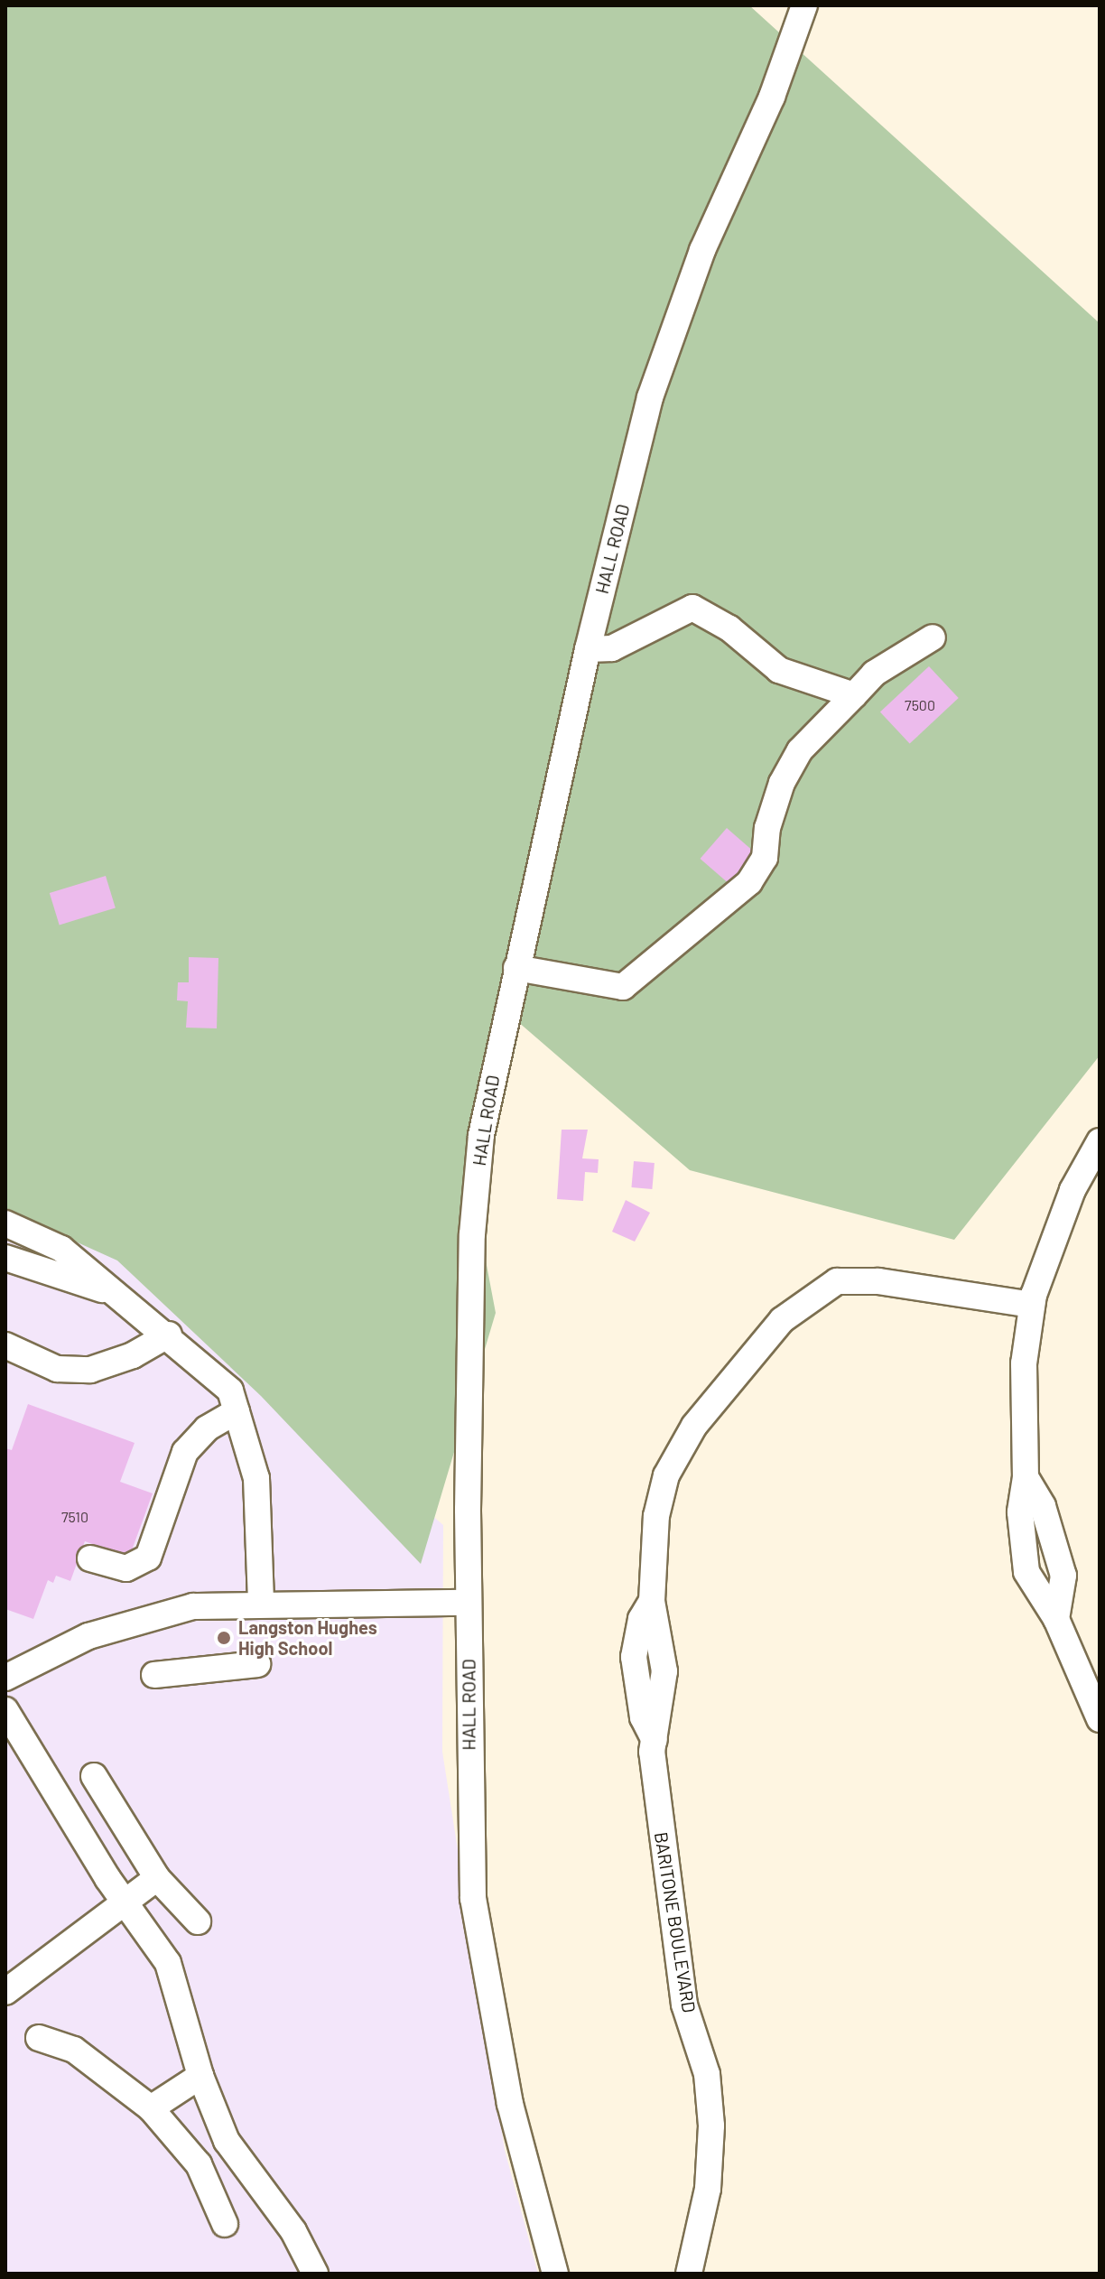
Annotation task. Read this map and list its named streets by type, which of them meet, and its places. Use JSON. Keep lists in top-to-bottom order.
{
  "streets": {
    "street": ["HALL ROAD", "BARITONE BOULEVARD"]
  },
  "places": ["Langston Hughes High School"],
  "house_numbers": ["7500", "7510"]
}
